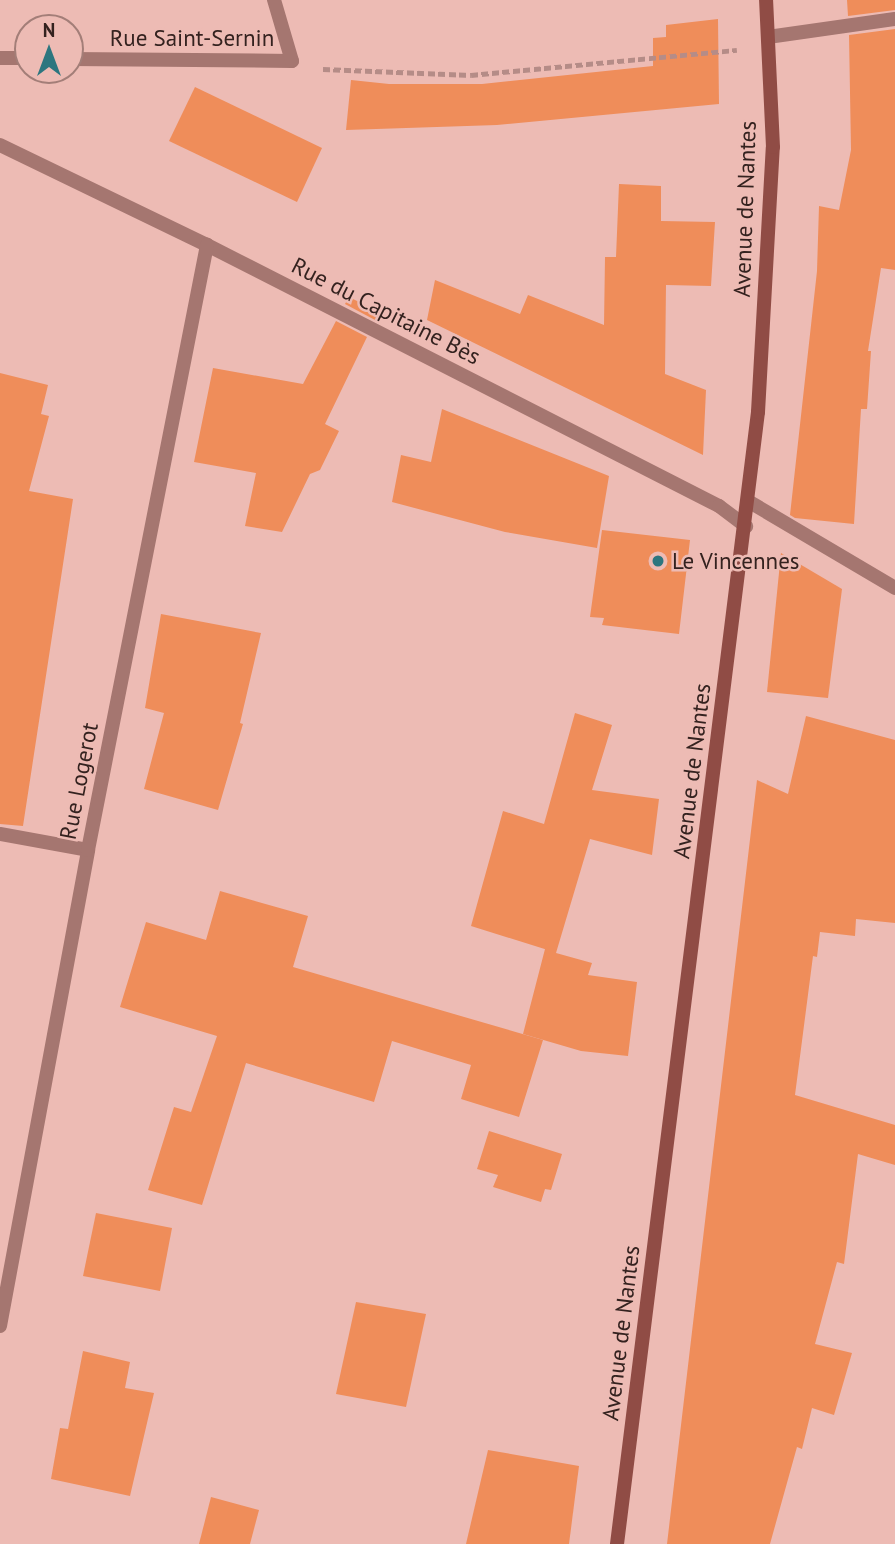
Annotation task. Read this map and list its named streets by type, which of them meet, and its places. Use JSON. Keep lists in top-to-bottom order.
{
  "streets": {
    "main road": ["Avenue de Nantes"],
    "street": ["Rue Saint-Sernin", "Rue du Capitaine Bès", "Rue Logerot"]
  },
  "crossings": [
    ["Avenue de Nantes", "Rue du Capitaine Bès"],
    ["Rue du Capitaine Bès", "Rue Logerot"]
  ],
  "places": ["Le Vincennes"],
  "north": "top"
}
